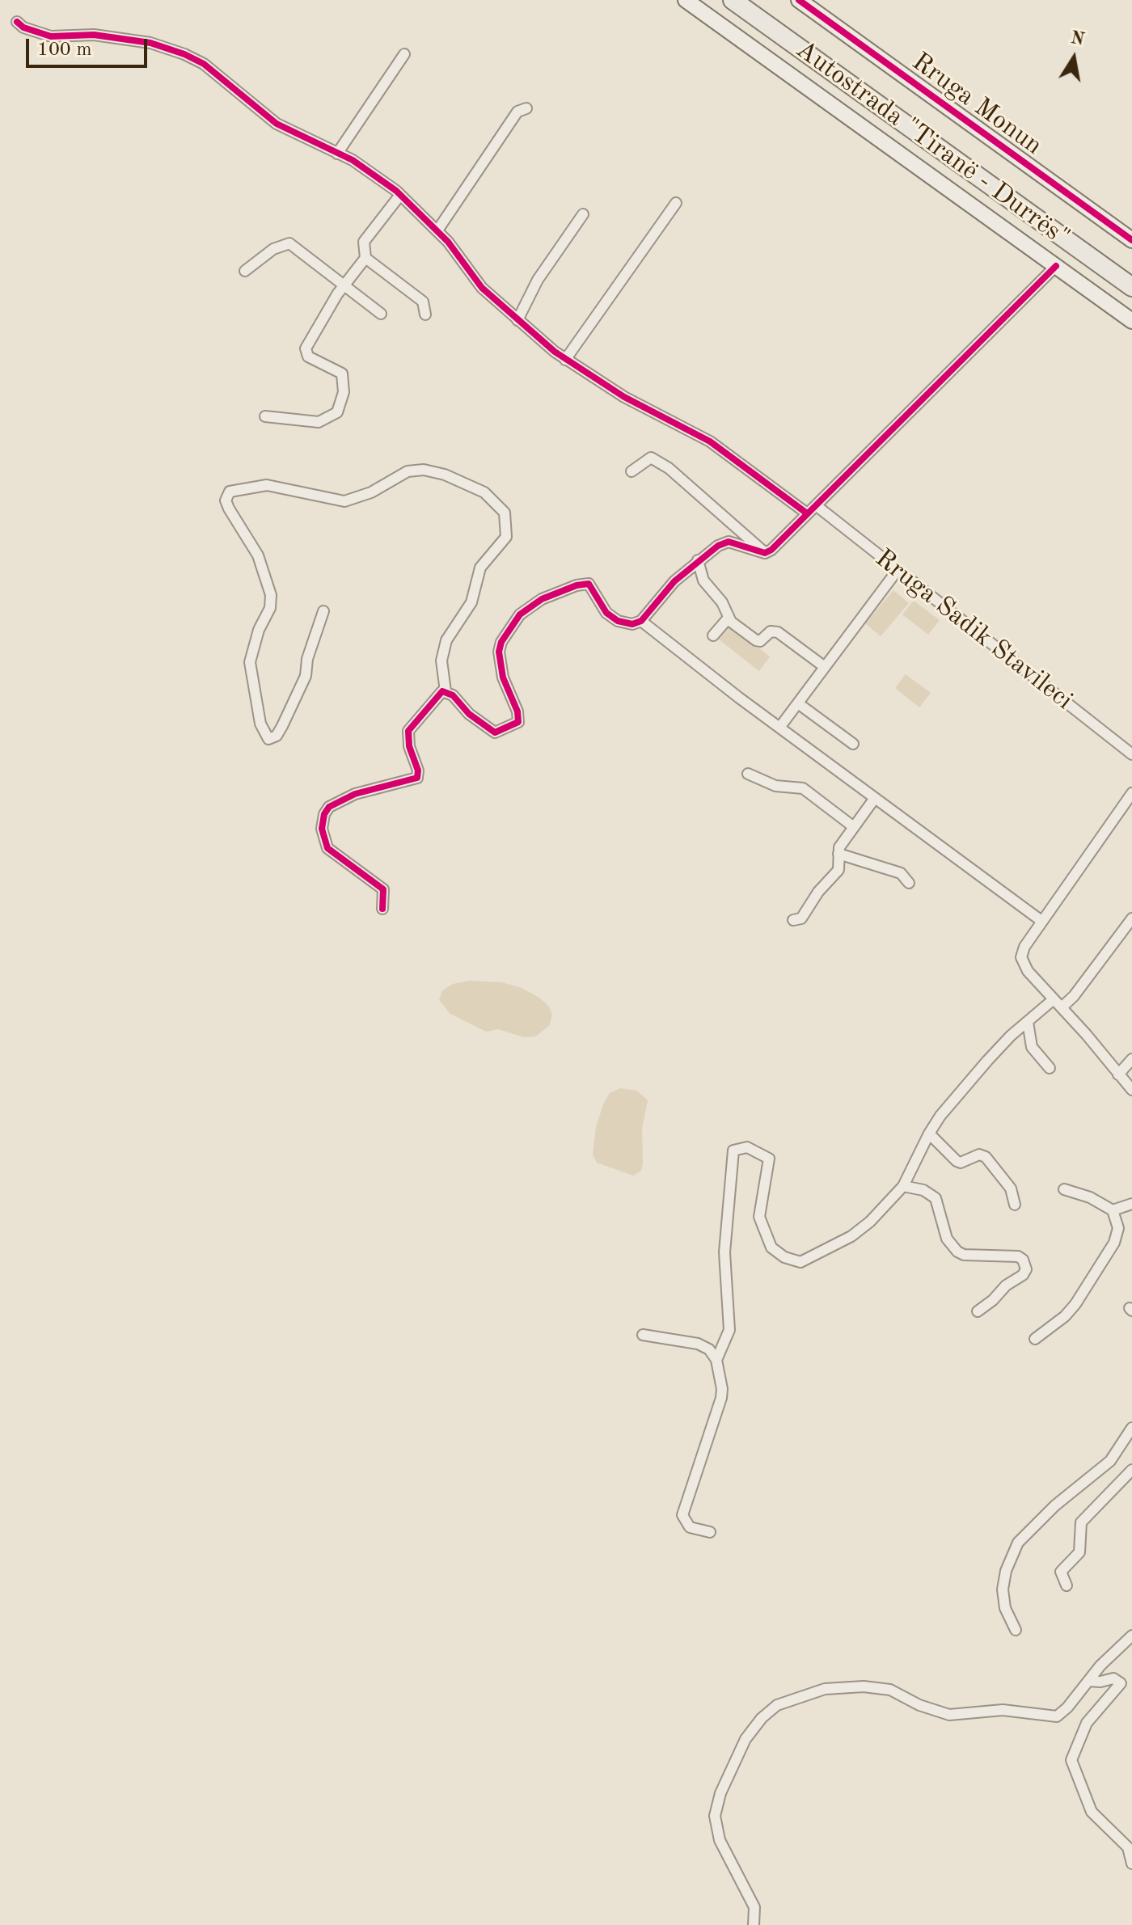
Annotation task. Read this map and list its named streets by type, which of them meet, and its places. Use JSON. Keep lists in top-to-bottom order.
{
  "streets": {
    "highway": ["Autostrada \"Tiranë - Durrës\""],
    "main road": ["Rruga Monun"],
    "street": ["Rruga Sadik Stavileci"]
  },
  "scale_bar": "100 m",
  "north": "top"
}
